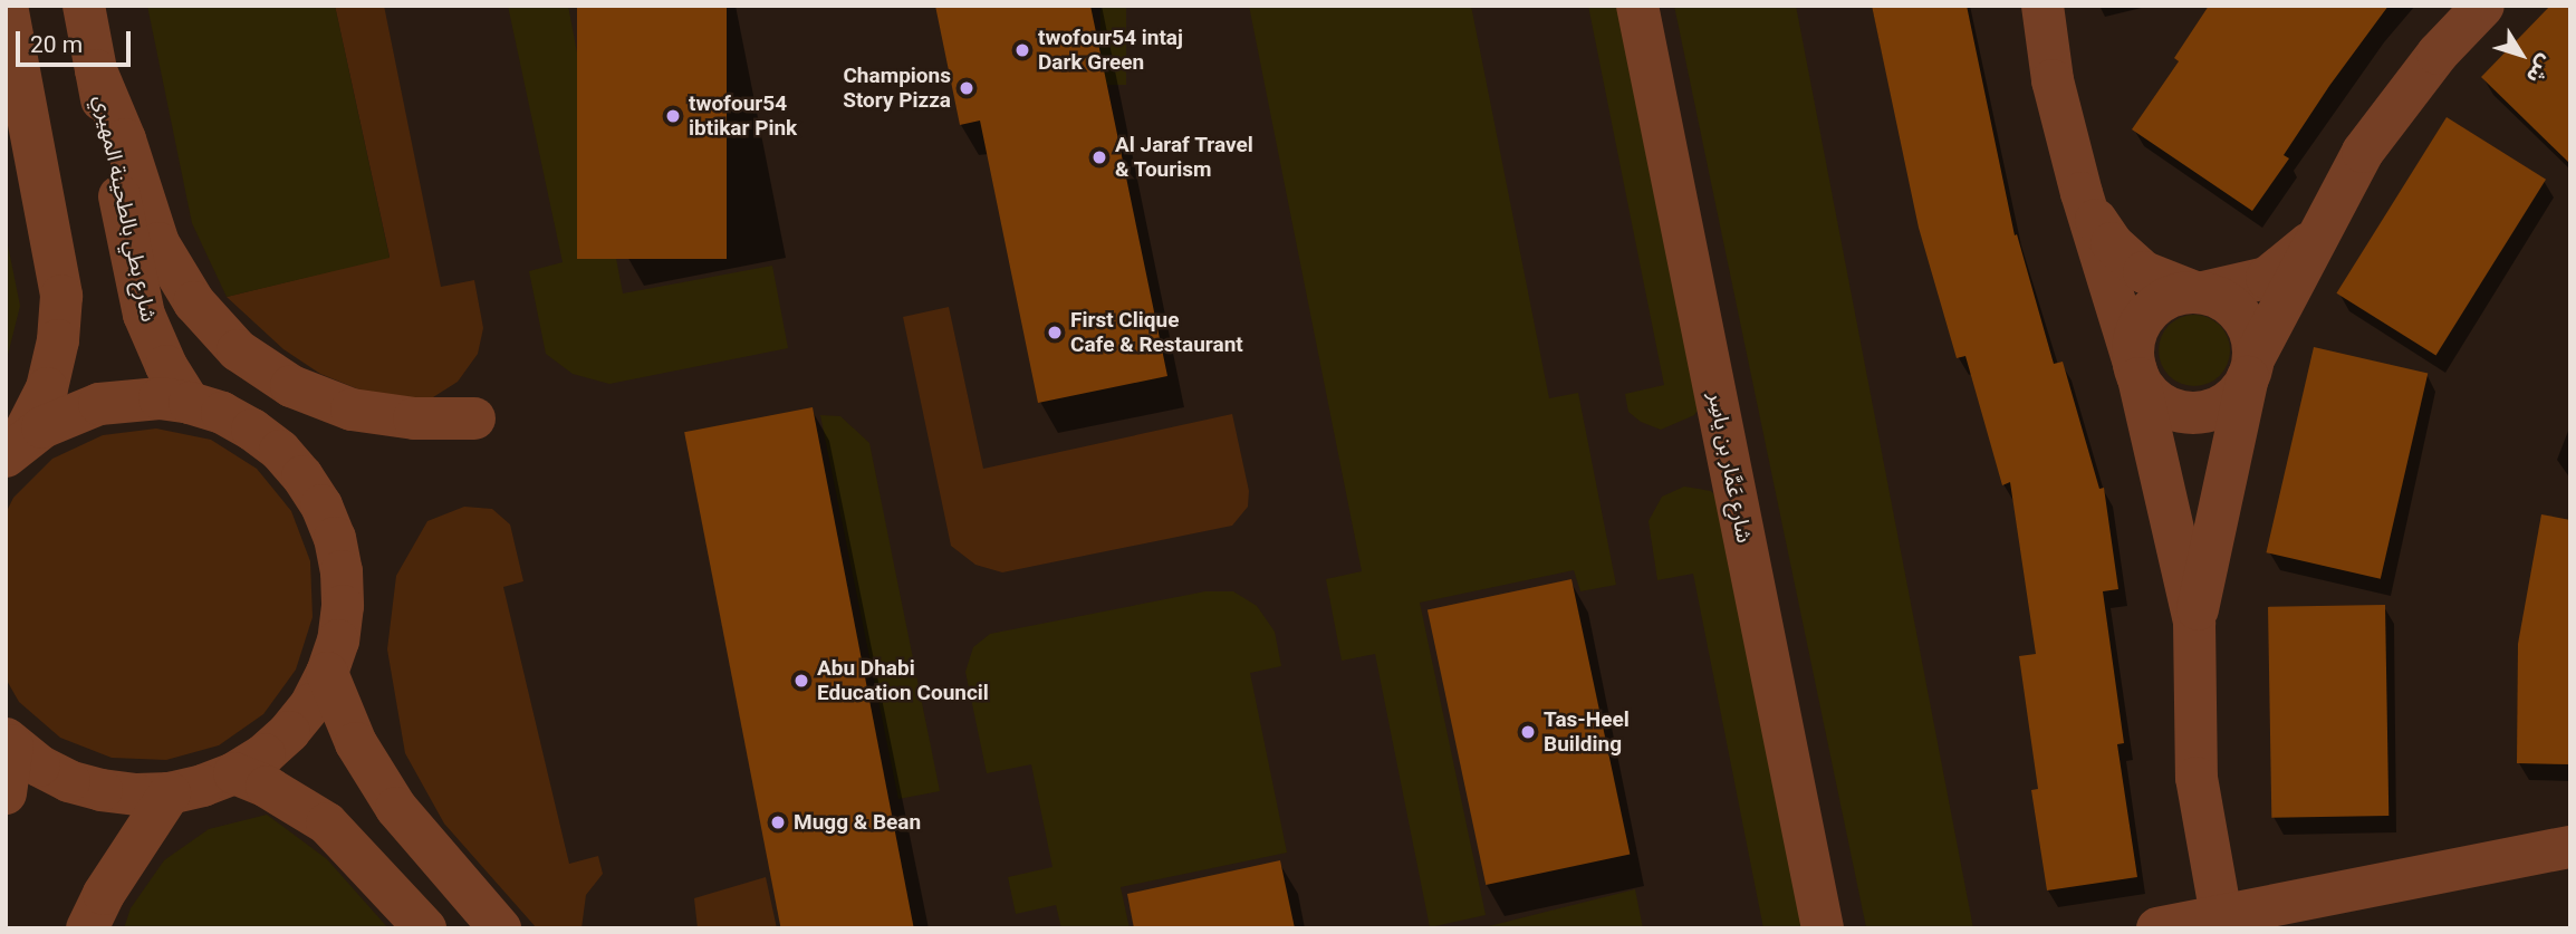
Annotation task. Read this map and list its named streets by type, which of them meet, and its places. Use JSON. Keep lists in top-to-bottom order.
{
  "streets": {
    "street": ["شارع بطي بالطحينة المهيري", "شارع عَمَّار بن ياسِر"]
  },
  "places": [
    "twofour54 intaj Dark Green",
    "Champions Story Pizza",
    "twofour54 ibtikar Pink",
    "Al Jaraf Travel & Tourism",
    "First Clique Cafe & Restaurant",
    "Abu Dhabi Education Council",
    "Tas-Heel Building",
    "Mugg & Bean"
  ],
  "scale_bar": "20 m",
  "north": "bottom right"
}
